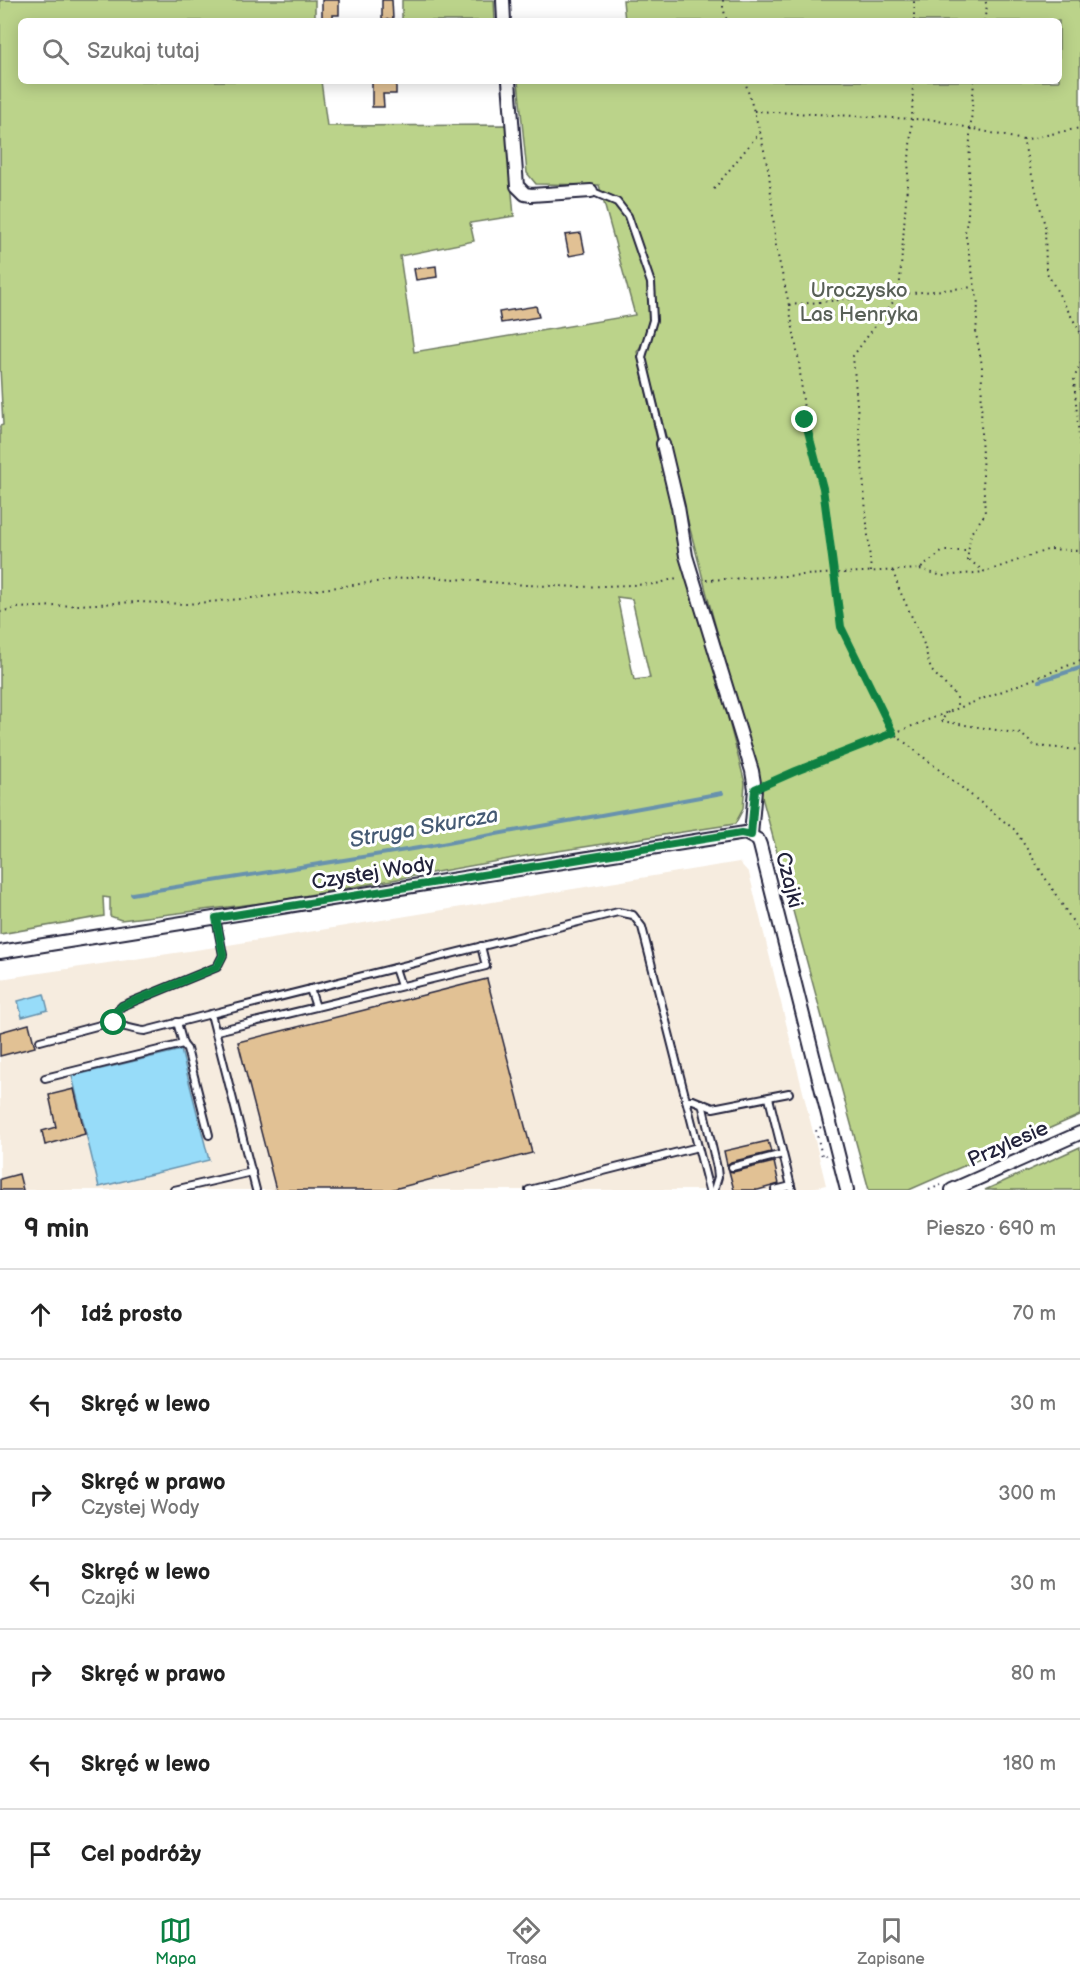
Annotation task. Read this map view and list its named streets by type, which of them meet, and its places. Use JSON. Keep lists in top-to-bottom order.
{
  "streets": {
    "street": ["Czystej Wody", "Czajki", "Przylesie"]
  },
  "crossings": [
    ["Czystej Wody", "Czajki"]
  ],
  "water": ["Struga Skurcza"],
  "parks": ["Uroczysko Las Henryka"],
  "page": {
    "search": "Szukaj tutaj",
    "heading": ["9 min", "Pieszo · 690 m"],
    "list": [
      ["Idź prosto", "70 m"],
      ["Skręć w lewo", "30 m"],
      ["Skręć w prawo", "Czystej Wody", "300 m"],
      ["Skręć w lewo", "Czajki", "30 m"],
      ["Skręć w prawo", "80 m"],
      ["Skręć w lewo", "180 m"],
      "Cel podróży"
    ],
    "nav": ["Mapa", "Trasa", "Zapisane"]
  }
}
